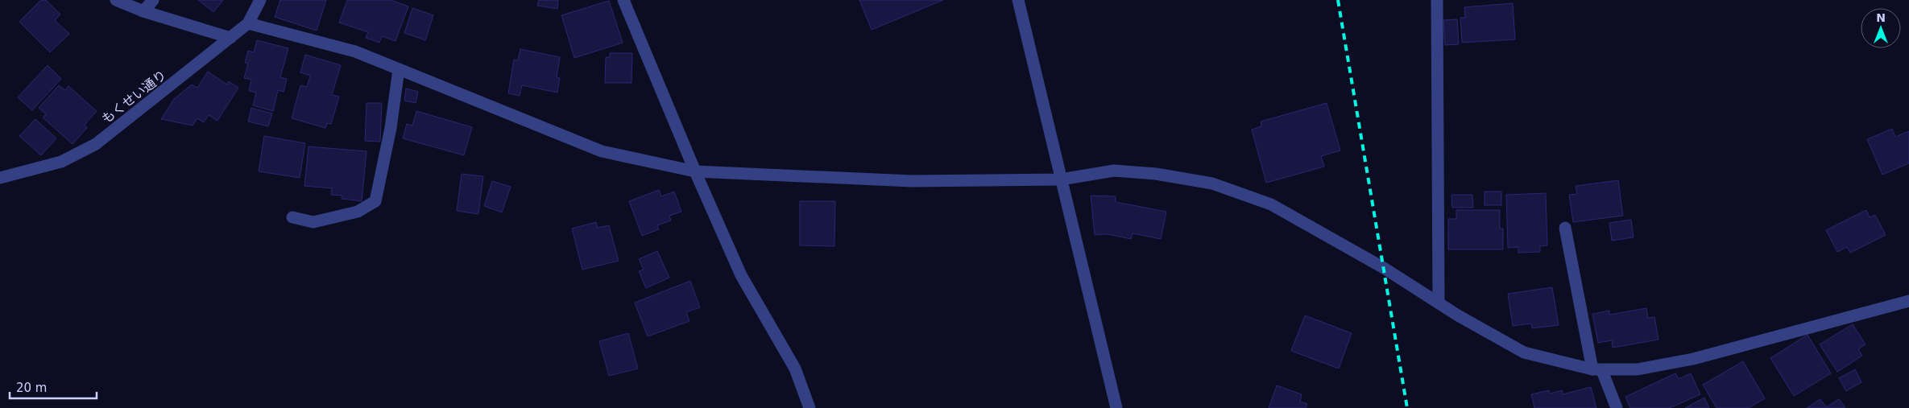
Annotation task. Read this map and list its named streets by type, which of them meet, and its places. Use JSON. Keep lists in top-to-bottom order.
{
  "streets": {
    "street": ["もくせい通り"]
  },
  "scale_bar": "20 m",
  "north": "top"
}
